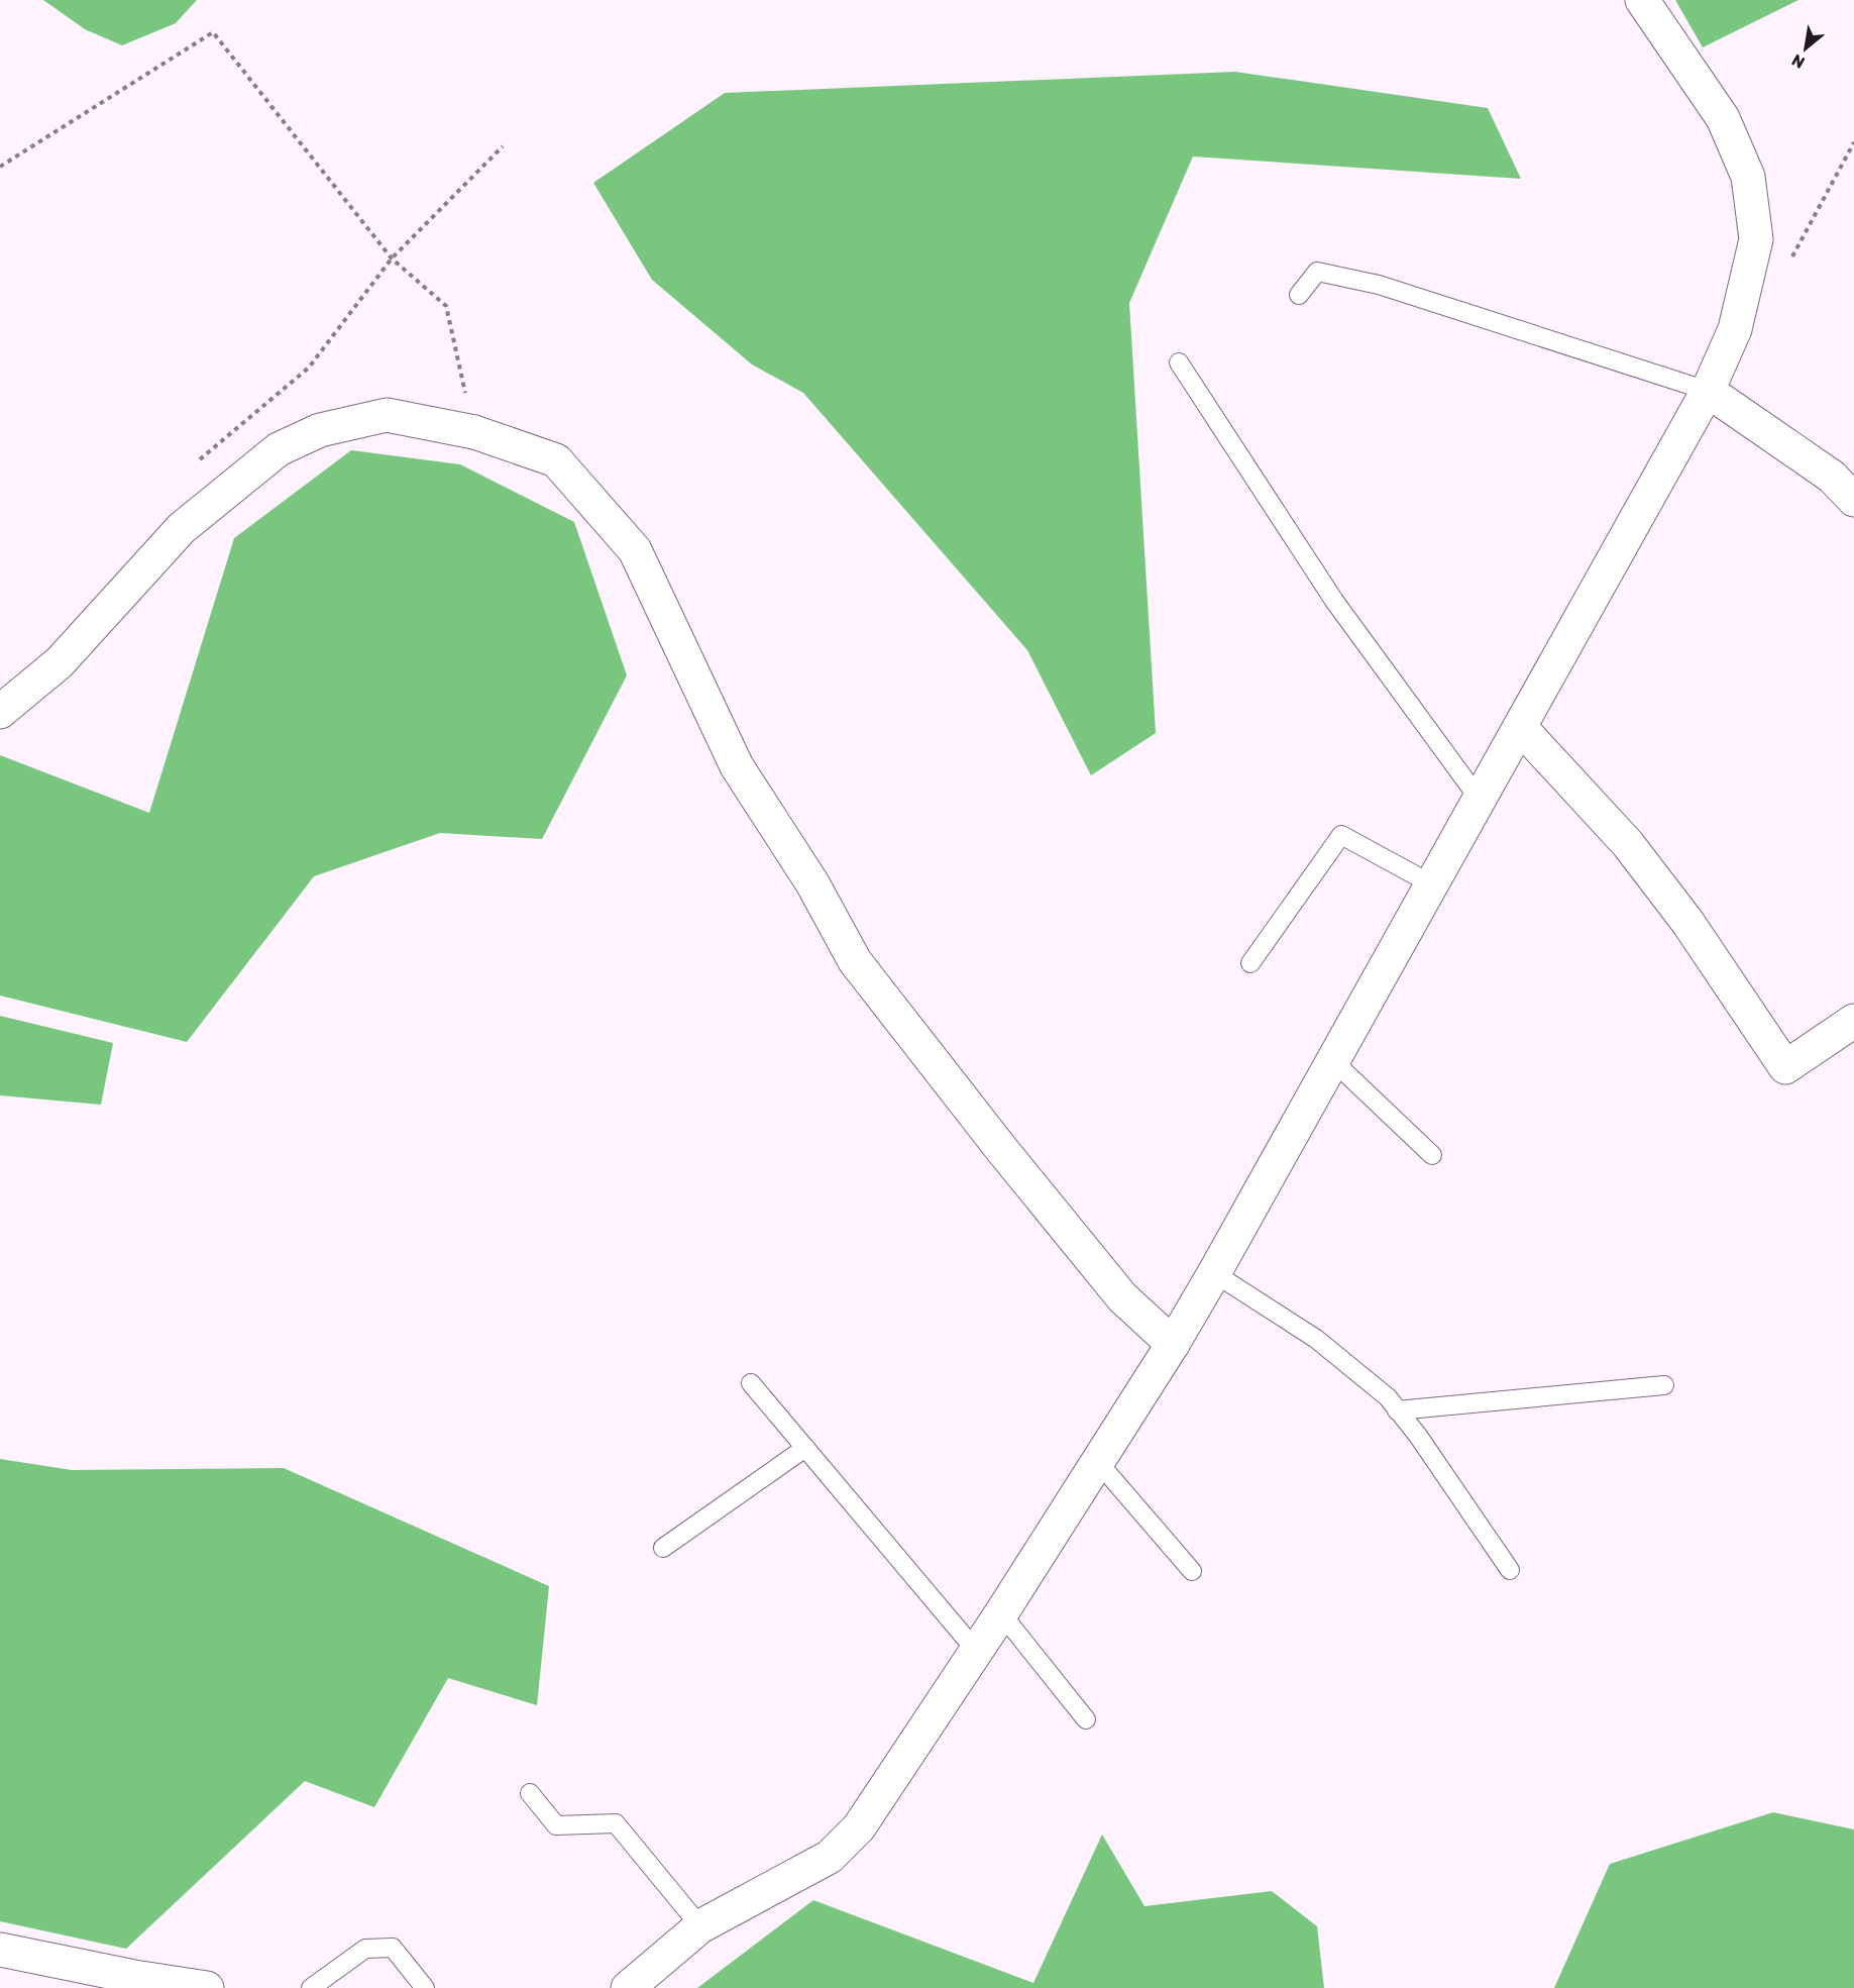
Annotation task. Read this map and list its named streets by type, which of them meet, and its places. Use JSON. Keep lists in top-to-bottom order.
{
  "north": "bottom left"
}
